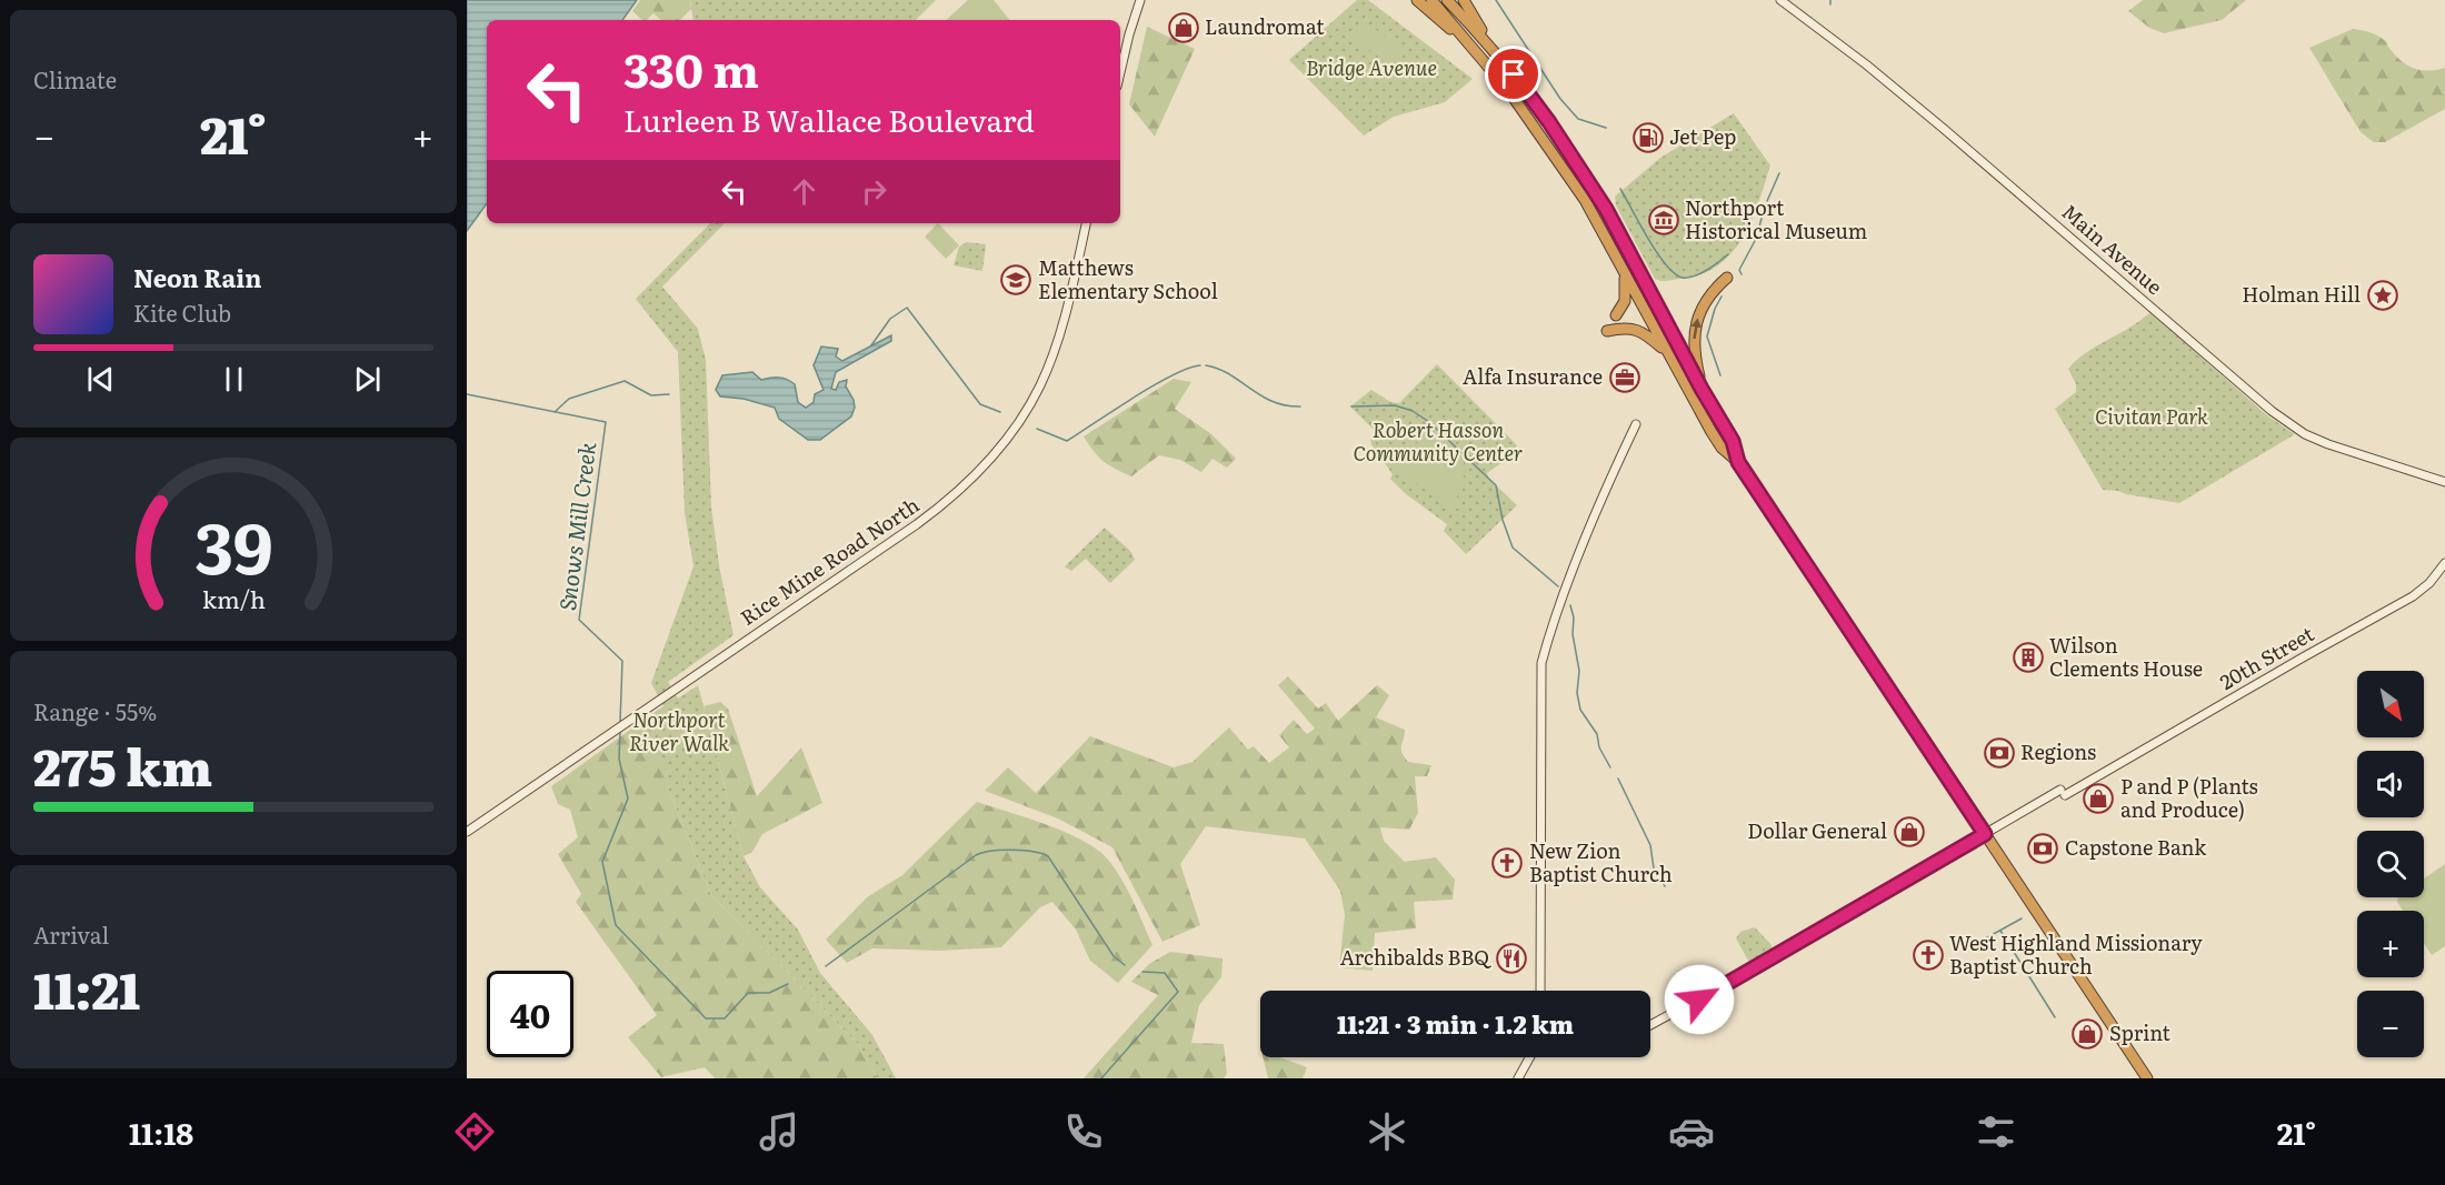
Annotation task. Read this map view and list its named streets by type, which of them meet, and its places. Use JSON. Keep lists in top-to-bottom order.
{
  "streets": {
    "main road": ["Main Avenue", "Rice Mine Road North", "20th Street"]
  },
  "water": ["Snows Mill Creek"],
  "parks": [
    "Bridge Avenue",
    "Civitan Park",
    "Robert Hasson Community Center",
    "Northport River Walk"
  ],
  "places": {
    "shop": [
      "Laundromat",
      "P and P (Plants and Produce)",
      "Dollar General",
      "Sprint"
    ],
    "fuel station": ["Jet Pep"],
    "museum": ["Northport Historical Museum"],
    "school or university": ["Matthews Elementary School"],
    "place": ["Holman Hill"],
    "office": ["Alfa Insurance"],
    "building": ["Wilson Clements House"],
    "bank": ["Regions", "Capstone Bank"],
    "church": ["New Zion Baptist Church", "West Highland Missionary Baptist Church"],
    "restaurant": ["Archibalds BBQ"]
  },
  "north": "bottom right",
  "page": {
    "tile": [
      "Climate",
      ["Range · 55%", "275 km"],
      ["Arrival", "11:21"]
    ],
    "turn": ["330 m", "Lurleen B Wallace Boulevard"],
    "heat": ["−", "21°", "+"],
    "song": ["Neon Rain", "Kite Club"],
    "map_buttons": ["+", "−"],
    "limit": "40",
    "trip": "11:21 · 3 min · 1.2 km",
    "tabs": ["11:18", "21°"],
    "gauge": ["39", "km/h"]
  }
}
